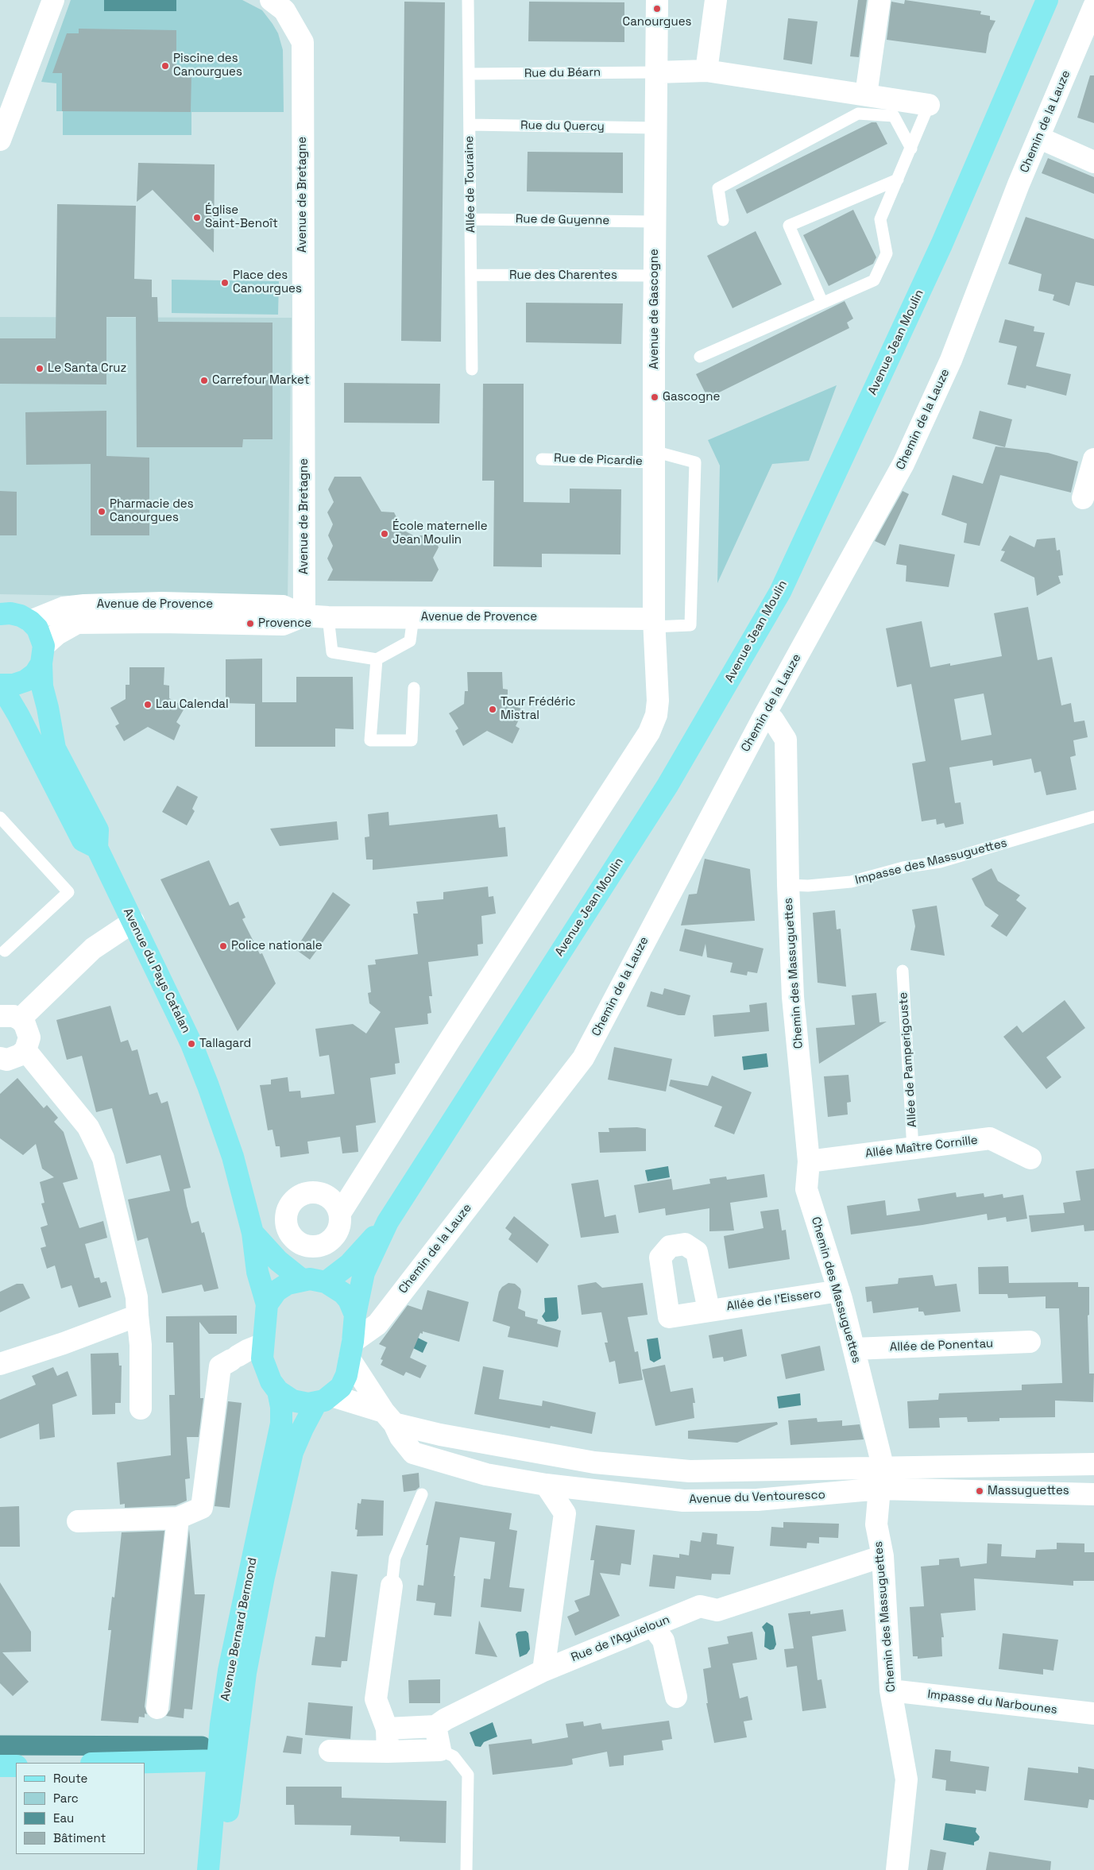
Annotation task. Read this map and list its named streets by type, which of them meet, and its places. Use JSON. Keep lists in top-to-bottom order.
{
  "streets": {
    "main road": ["Avenue Jean Moulin", "Avenue du Pays Catalan", "Avenue Bernard Bermond"],
    "street": [
      "Chemin de la Lauze",
      "Avenue de Bretagne",
      "Avenue de Gascogne",
      "Avenue de Provence",
      "Chemin des Massuguettes",
      "Allée Maître Cornille",
      "Allée de l'Eissero",
      "Allée de Ponentau",
      "Avenue du Ventouresco",
      "Rue de l'Aguieloun",
      "Impasse du Narbounes"
    ],
    "lane": [
      "Rue du Béarn",
      "Rue du Quercy",
      "Allée de Touraine",
      "Rue de Guyenne",
      "Rue des Charentes",
      "Rue de Picardie",
      "Impasse des Massuguettes",
      "Allée de Pamperigouste"
    ]
  },
  "crossings": [
    ["Rue du Béarn", "Allée de Touraine"],
    ["Rue du Béarn", "Avenue de Gascogne"],
    ["Chemin de la Lauze", "Avenue Jean Moulin"],
    ["Chemin de la Lauze", "Avenue du Pays Catalan"],
    ["Chemin de la Lauze", "Chemin des Massuguettes"],
    ["Chemin de la Lauze", "Avenue du Ventouresco"],
    ["Chemin de la Lauze", "Avenue Bernard Bermond"],
    ["Rue du Quercy", "Allée de Touraine"],
    ["Rue du Quercy", "Avenue de Gascogne"],
    ["Allée de Touraine", "Rue de Guyenne"],
    ["Allée de Touraine", "Rue des Charentes"],
    ["Avenue de Bretagne", "Avenue de Provence"],
    ["Rue de Guyenne", "Avenue de Gascogne"],
    ["Rue des Charentes", "Avenue de Gascogne"],
    ["Avenue de Gascogne", "Rue de Picardie"],
    ["Avenue de Gascogne", "Avenue de Provence"],
    ["Avenue Jean Moulin", "Avenue du Pays Catalan"],
    ["Avenue Jean Moulin", "Avenue du Ventouresco"],
    ["Avenue Jean Moulin", "Avenue Bernard Bermond"],
    ["Rue de Picardie", "Avenue de Provence"],
    ["Avenue de Provence", "Avenue du Pays Catalan"],
    ["Impasse des Massuguettes", "Chemin des Massuguettes"],
    ["Avenue du Pays Catalan", "Avenue du Ventouresco"],
    ["Avenue du Pays Catalan", "Avenue Bernard Bermond"],
    ["Chemin des Massuguettes", "Allée Maître Cornille"],
    ["Chemin des Massuguettes", "Allée de l'Eissero"],
    ["Chemin des Massuguettes", "Allée de Ponentau"],
    ["Chemin des Massuguettes", "Avenue du Ventouresco"],
    ["Chemin des Massuguettes", "Rue de l'Aguieloun"],
    ["Chemin des Massuguettes", "Impasse du Narbounes"],
    ["Allée de Pamperigouste", "Allée Maître Cornille"],
    ["Avenue du Ventouresco", "Avenue Bernard Bermond"]
  ],
  "places": [
    "Canourgues",
    "Piscine des Canourgues",
    "Église Saint-Benoît",
    "Place des Canourgues",
    "Le Santa Cruz",
    "Carrefour Market",
    "Gascogne",
    "Pharmacie des Canourgues",
    "École maternelle Jean Moulin",
    "Provence",
    "Lau Calendal",
    "Tour Frédéric Mistral",
    "Police nationale",
    "Tallagard",
    "Massuguettes"
  ],
  "legend": [
    "Route",
    "Parc",
    "Eau",
    "Bâtiment"
  ]
}
